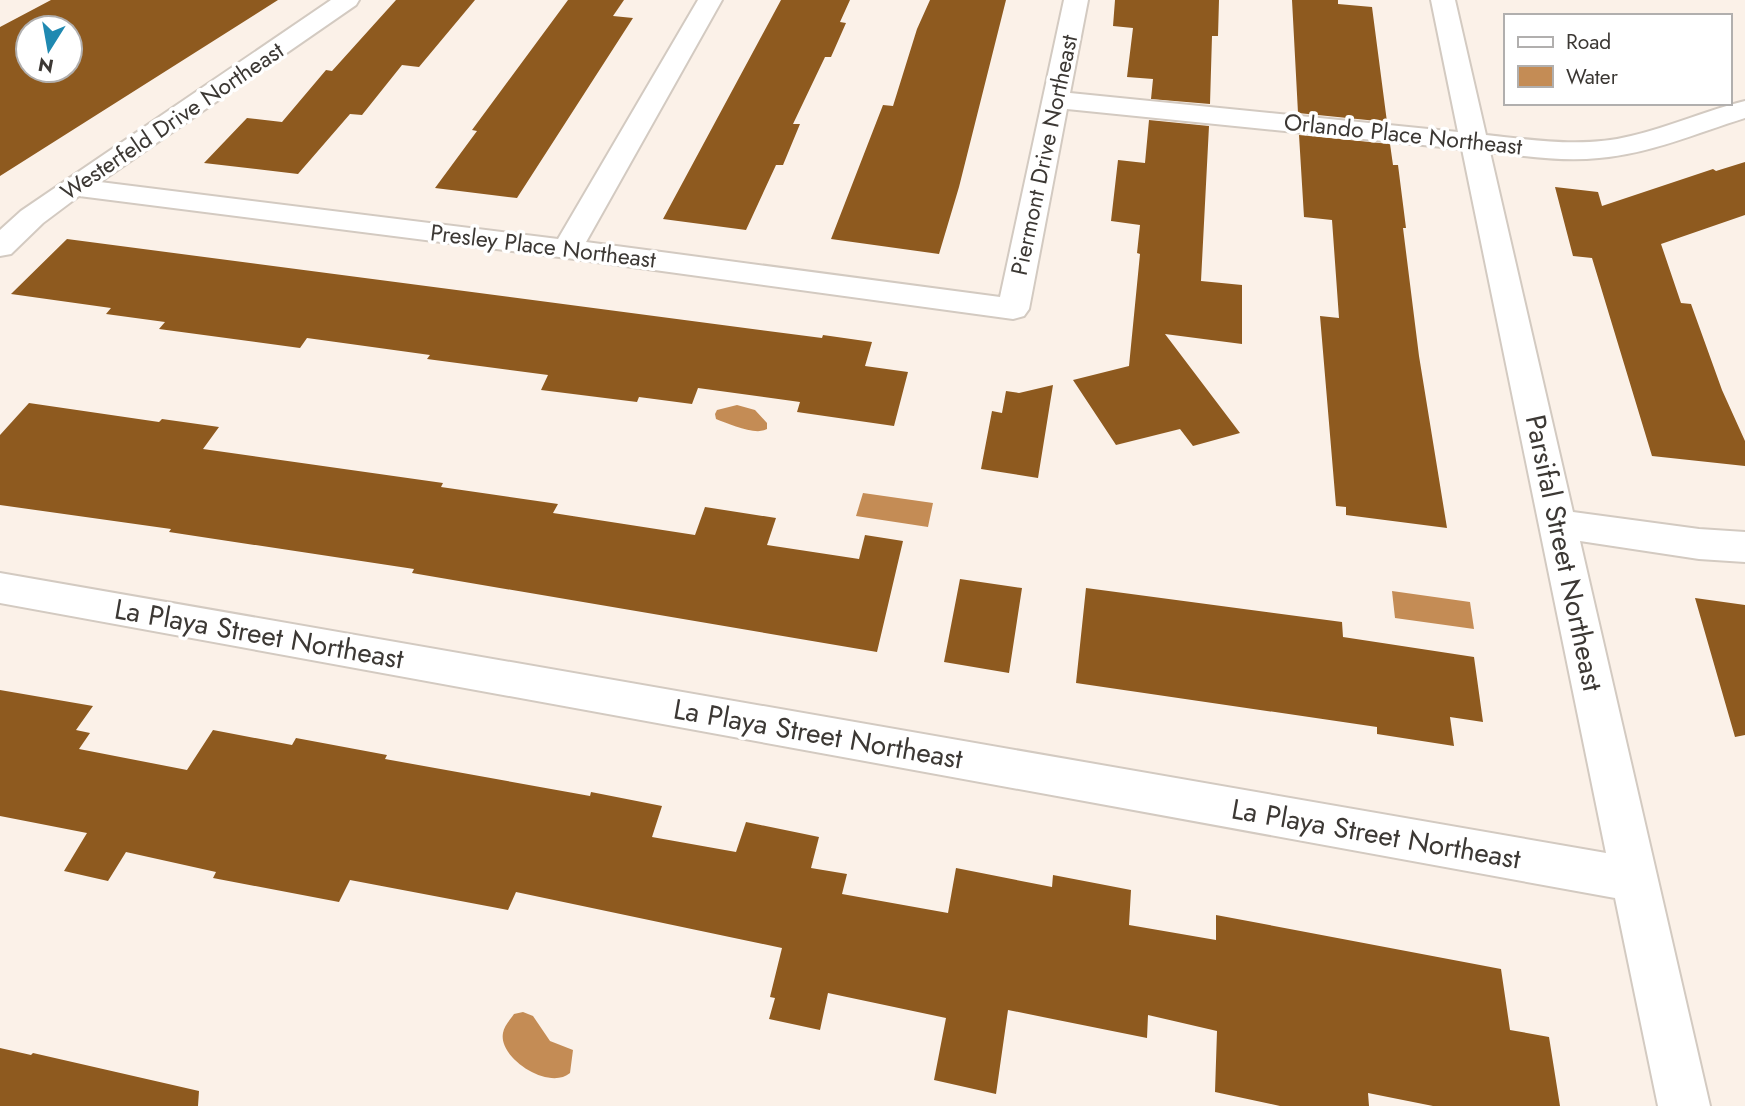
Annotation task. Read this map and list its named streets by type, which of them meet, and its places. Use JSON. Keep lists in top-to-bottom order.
{
  "streets": {
    "street": [
      "Westerfeld Drive Northeast",
      "Orlando Place Northeast",
      "Piermont Drive Northeast",
      "Presley Place Northeast",
      "Parsifal Street Northeast",
      "La Playa Street Northeast"
    ]
  },
  "crossings": [
    ["Westerfeld Drive Northeast", "Presley Place Northeast"],
    ["Orlando Place Northeast", "Piermont Drive Northeast"],
    ["Orlando Place Northeast", "Parsifal Street Northeast"],
    ["Piermont Drive Northeast", "Presley Place Northeast"],
    ["Parsifal Street Northeast", "La Playa Street Northeast"]
  ],
  "legend": ["Road", "Water"],
  "north": "bottom"
}
